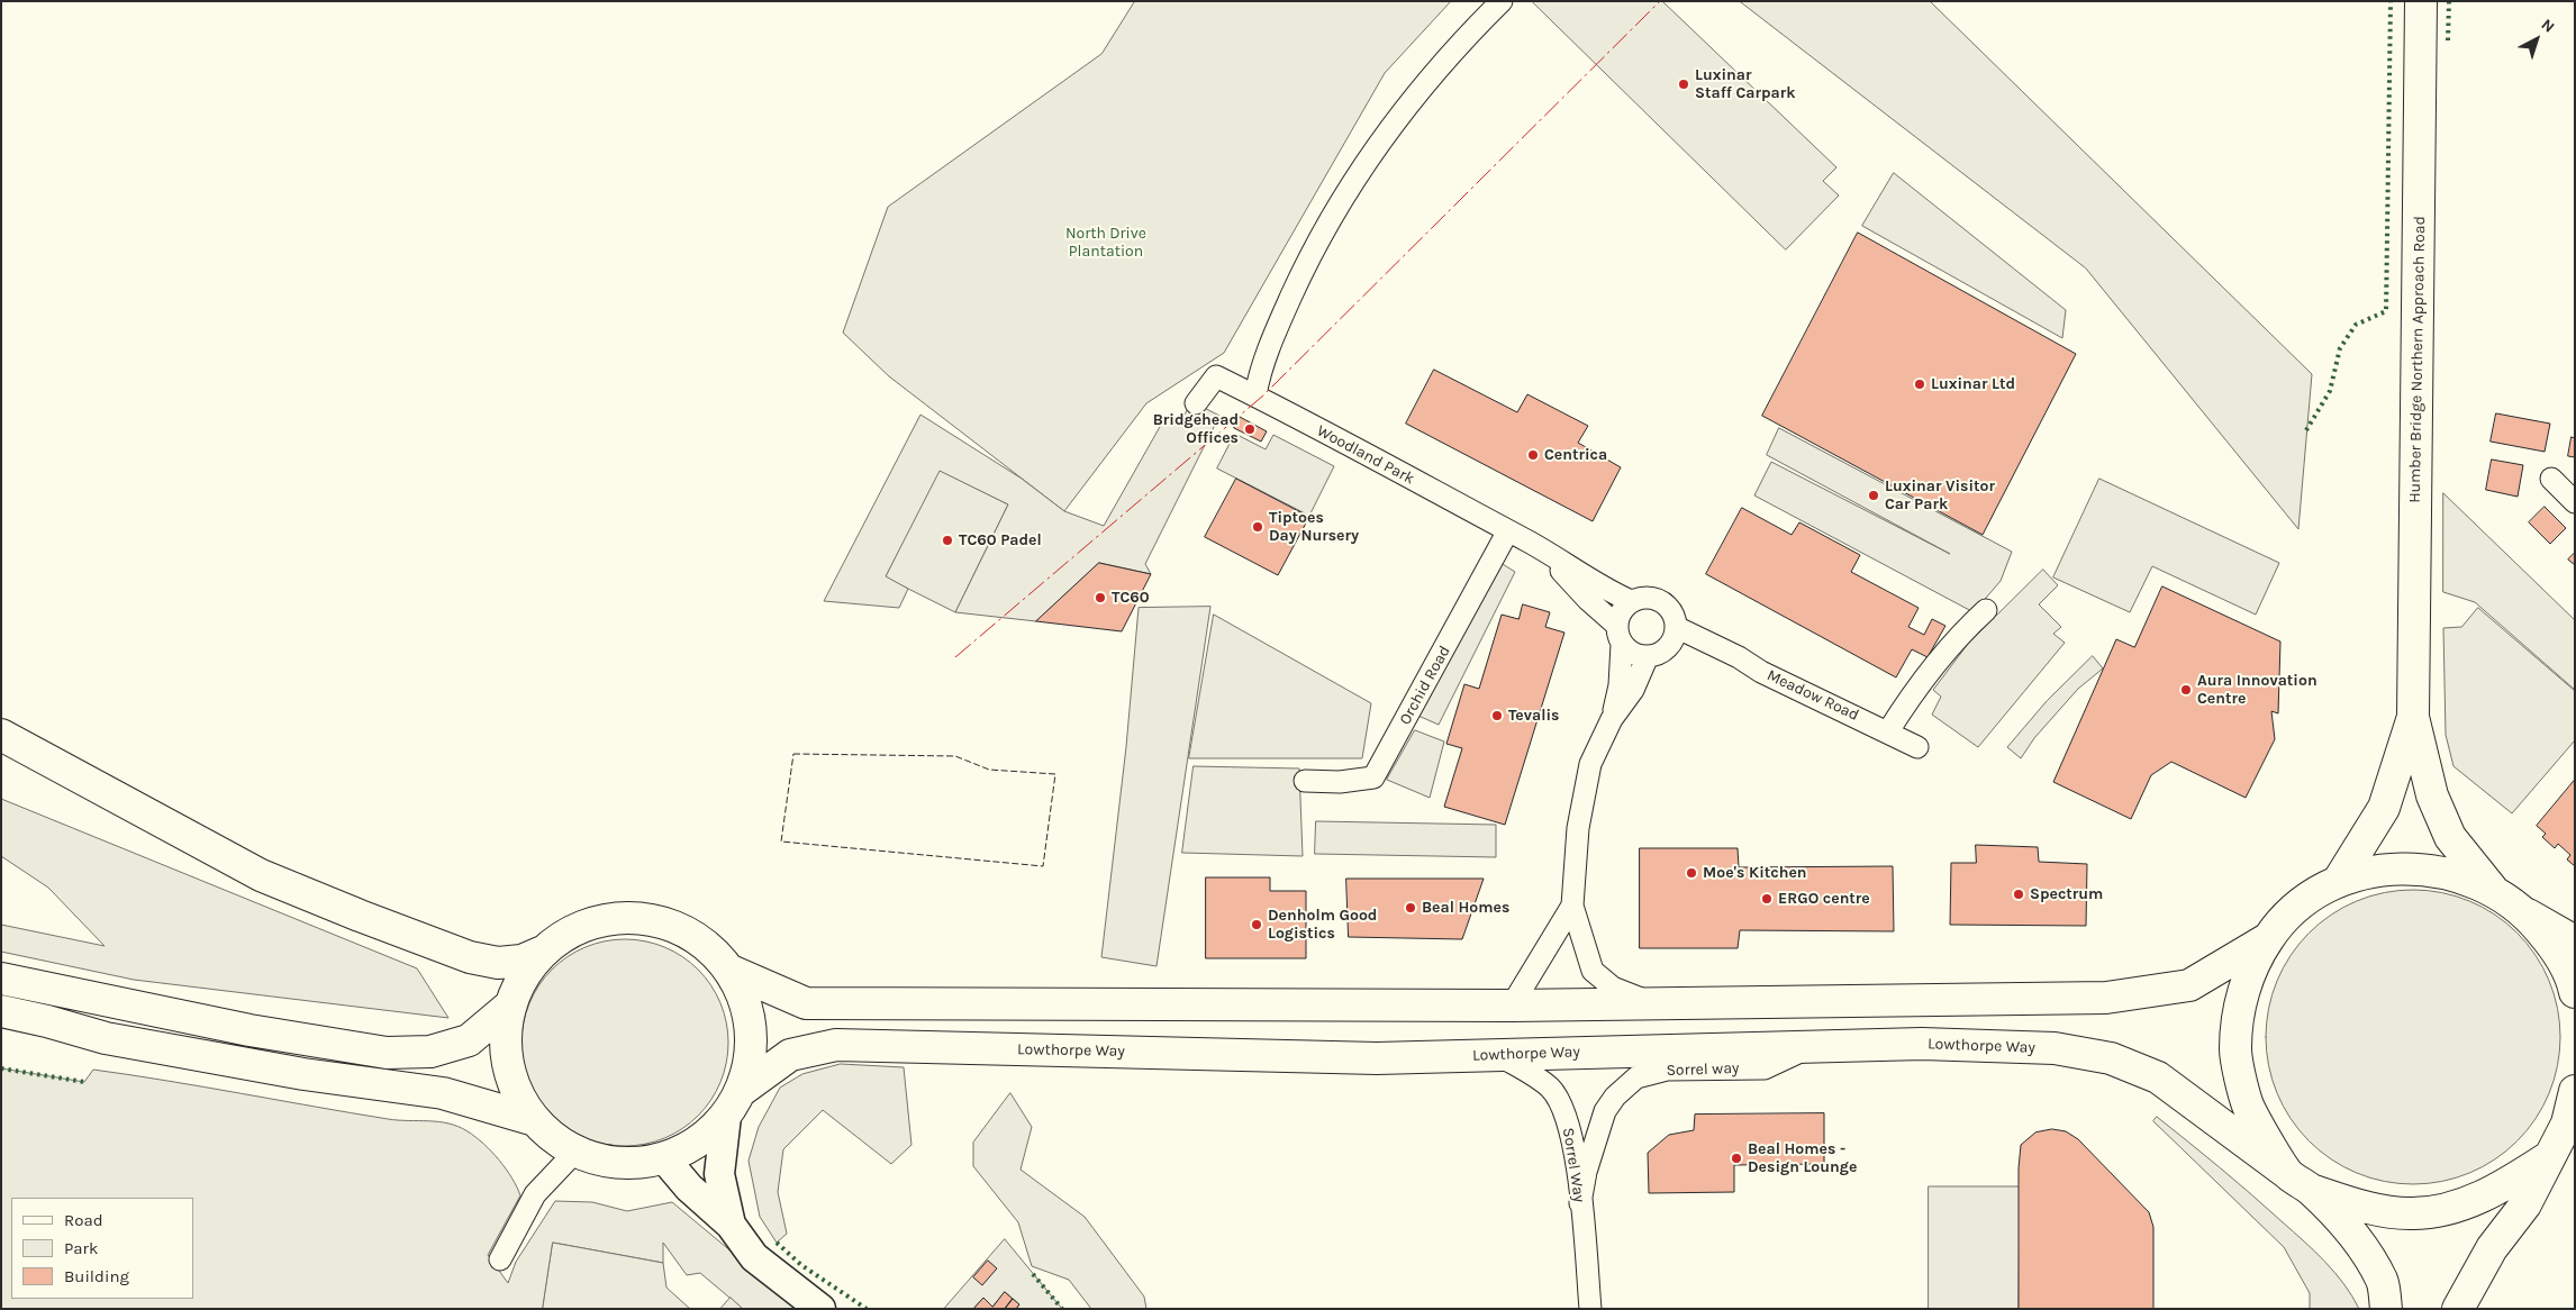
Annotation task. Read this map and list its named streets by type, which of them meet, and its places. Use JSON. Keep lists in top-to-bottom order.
{
  "streets": {
    "main road": ["Humber Bridge Northern Approach Road", "Lowthorpe Way"],
    "street": [
      "Woodland Park",
      "Orchid Road",
      "Meadow Road",
      "Sorrel way",
      "Sorrel Way"
    ]
  },
  "crossings": [
    ["Woodland Park", "Orchid Road"],
    ["Woodland Park", "Meadow Road"],
    ["Lowthorpe Way", "Sorrel way"],
    ["Lowthorpe Way", "Sorrel Way"],
    ["Sorrel way", "Sorrel Way"]
  ],
  "parks": ["North Drive Plantation"],
  "places": [
    "Luxinar Staff Carpark",
    "Luxinar Ltd",
    "Bridgehead Offices",
    "Centrica",
    "Luxinar Visitor Car Park",
    "Tiptoes Day Nursery",
    "TC60 Padel",
    "TC60",
    "Aura Innovation Centre",
    "Tevalis",
    "Moe's Kitchen",
    "Spectrum",
    "ERGO centre",
    "Beal Homes",
    "Denholm Good Logistics",
    "Beal Homes - Design Lounge"
  ],
  "legend": ["Road", "Park", "Building"],
  "north": "top right"
}
